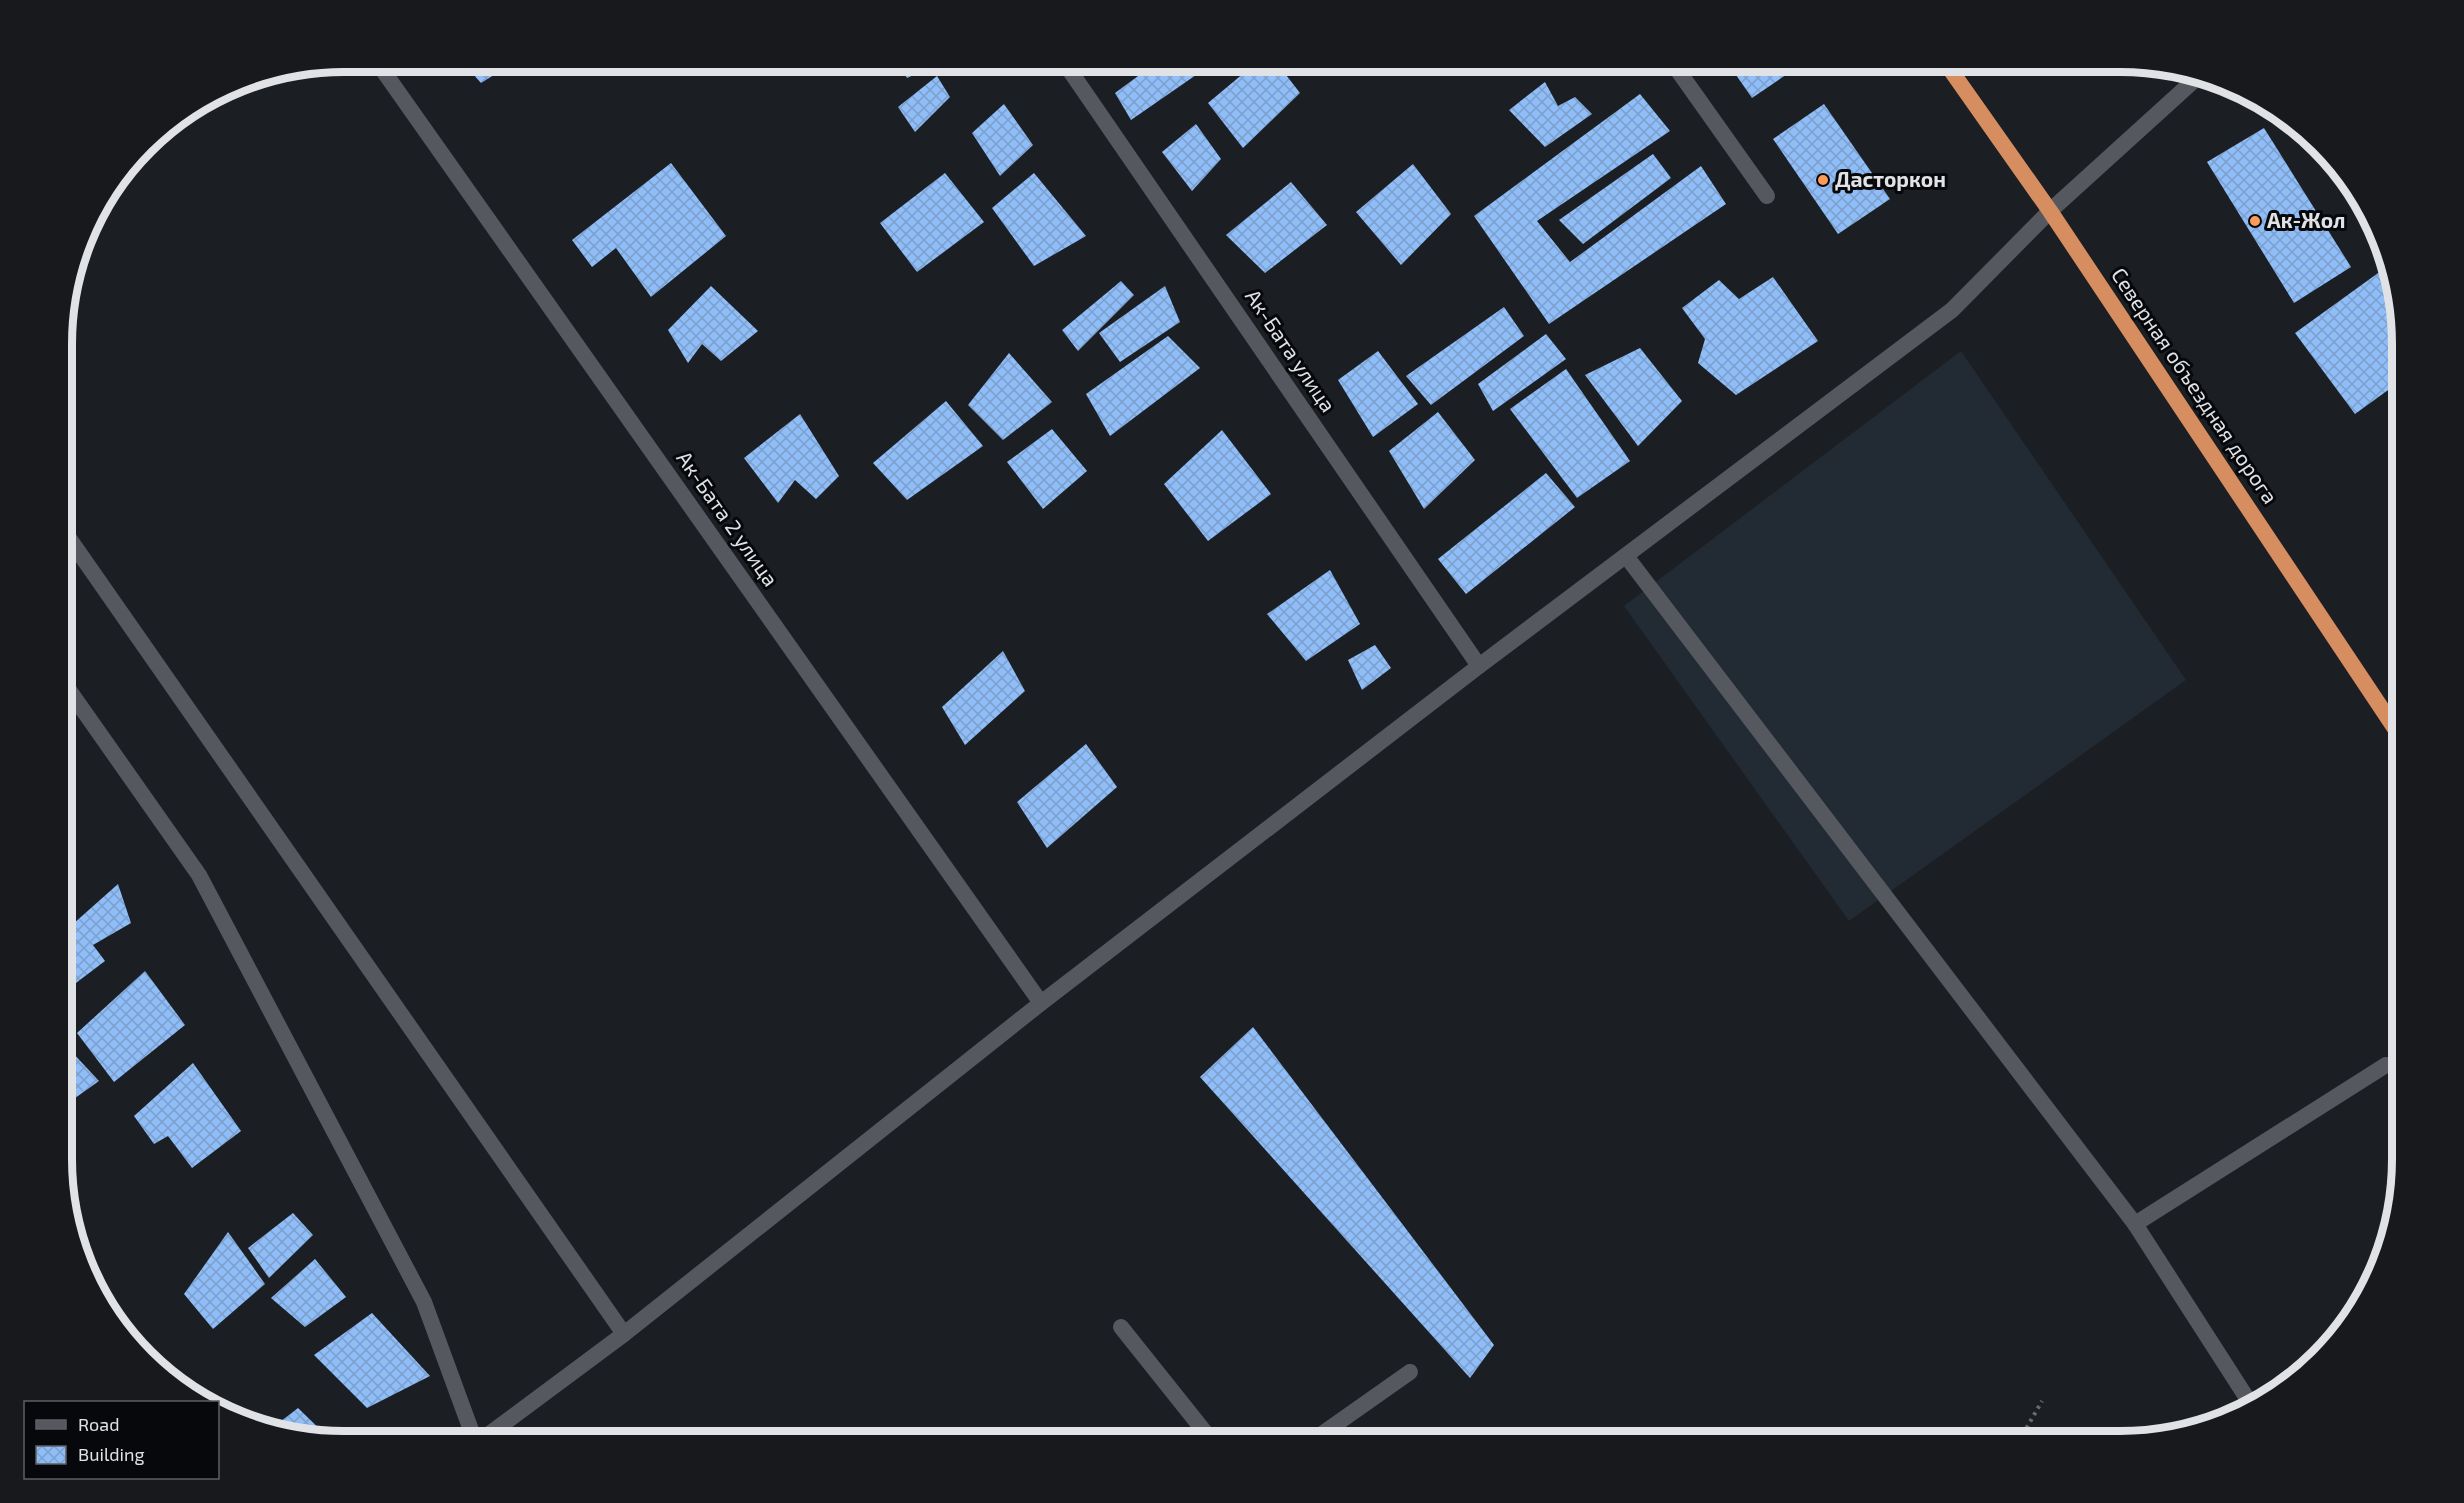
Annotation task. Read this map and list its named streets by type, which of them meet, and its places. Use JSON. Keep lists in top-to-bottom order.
{
  "streets": {
    "highway": ["Северная объездная дорога"],
    "street": ["Ак-Бата улица", "Ак-Бата 2 улица"]
  },
  "places": ["Дасторкон", "Ак-Жол"],
  "legend": ["Road", "Building"]
}
